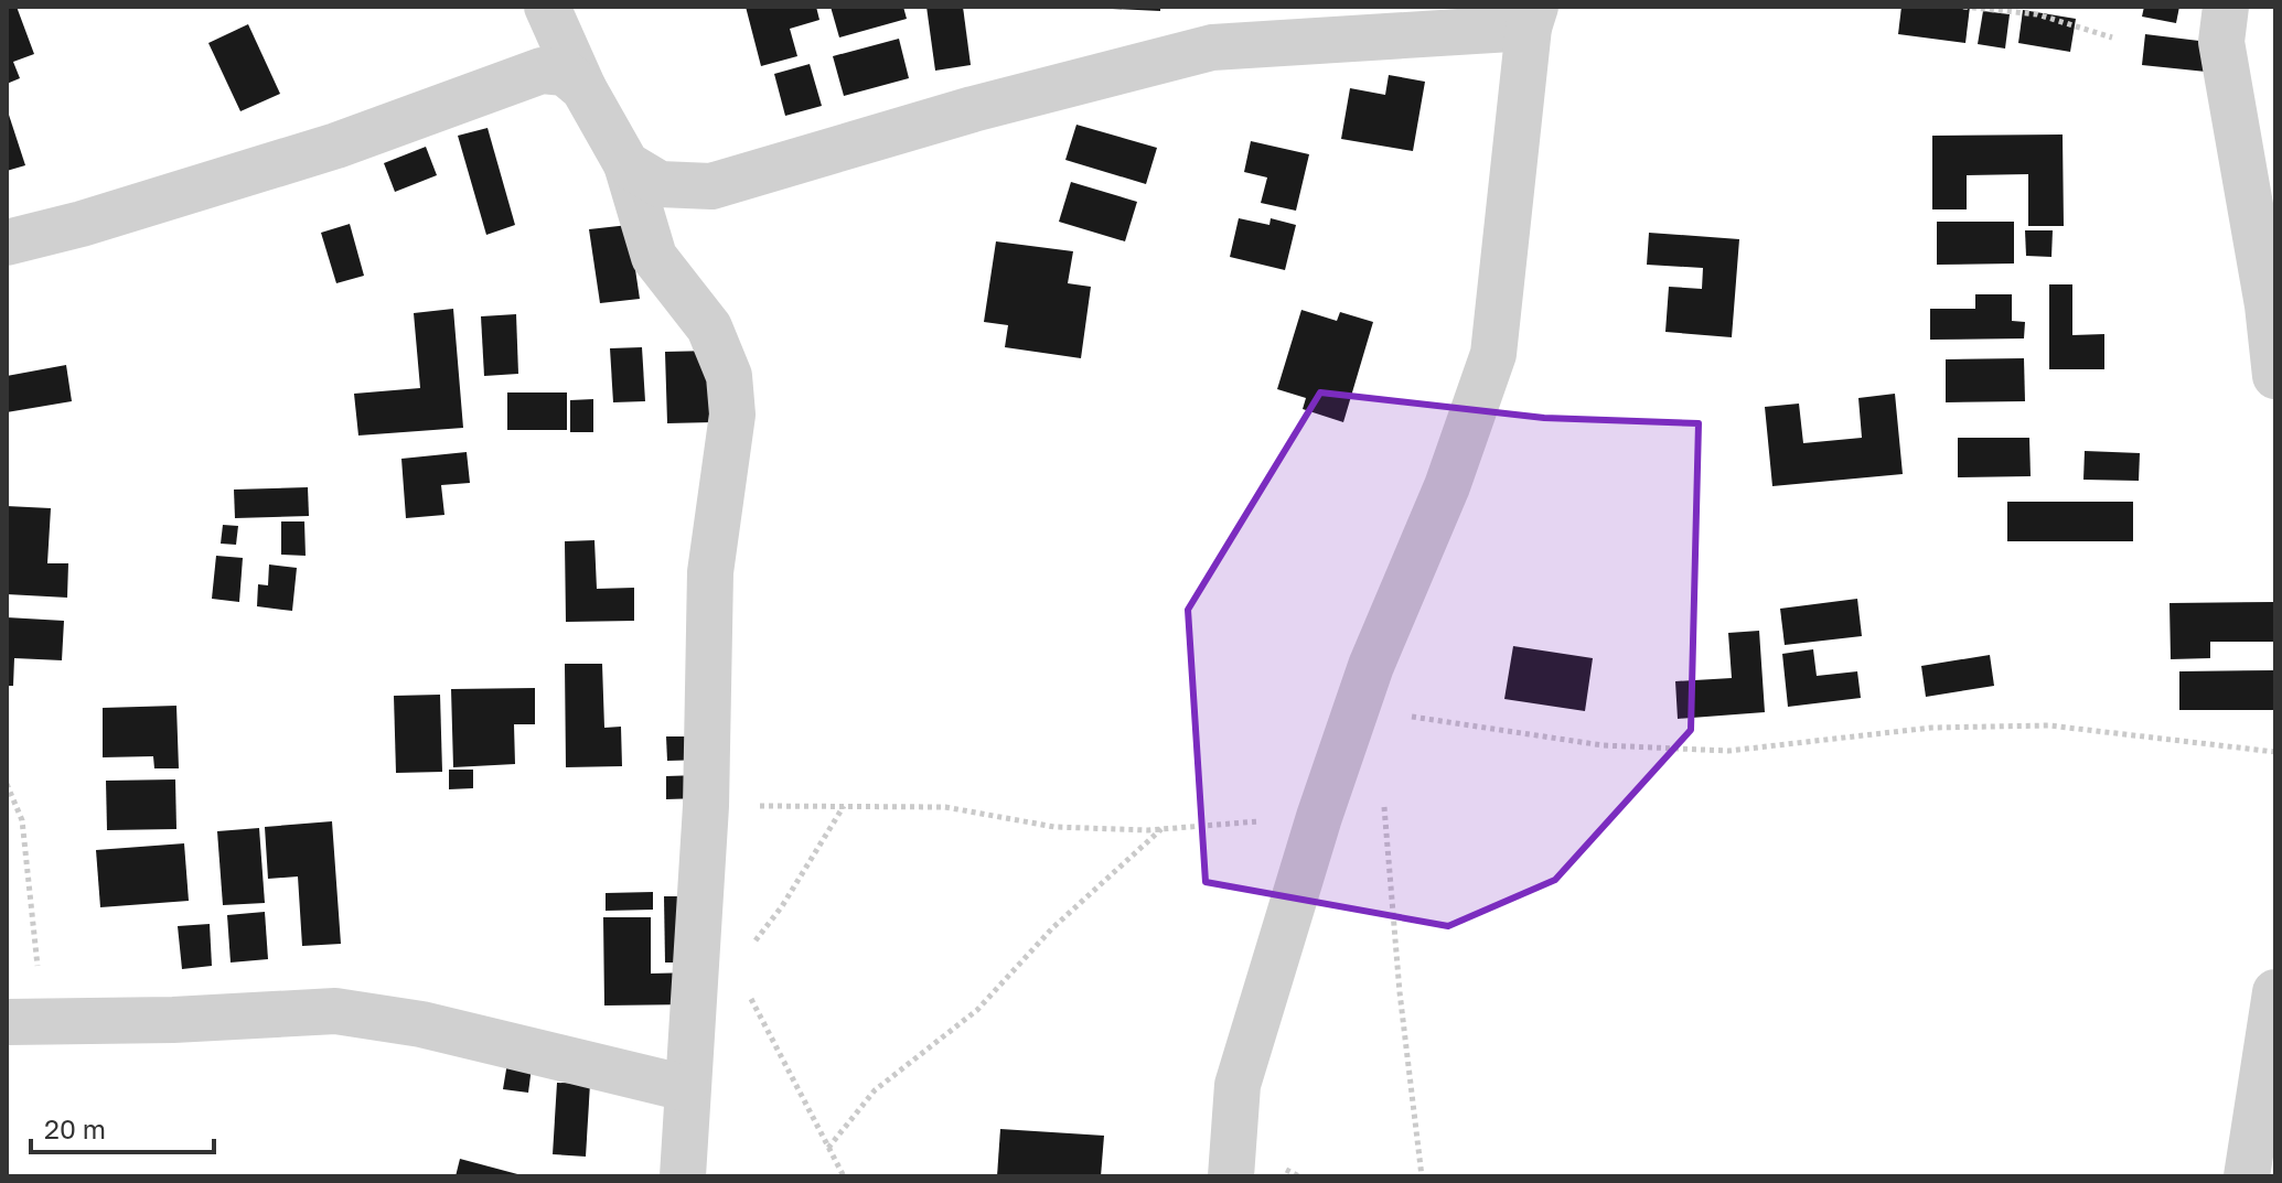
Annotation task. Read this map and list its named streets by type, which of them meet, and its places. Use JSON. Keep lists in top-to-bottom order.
{
  "scale_bar": "20 m"
}
